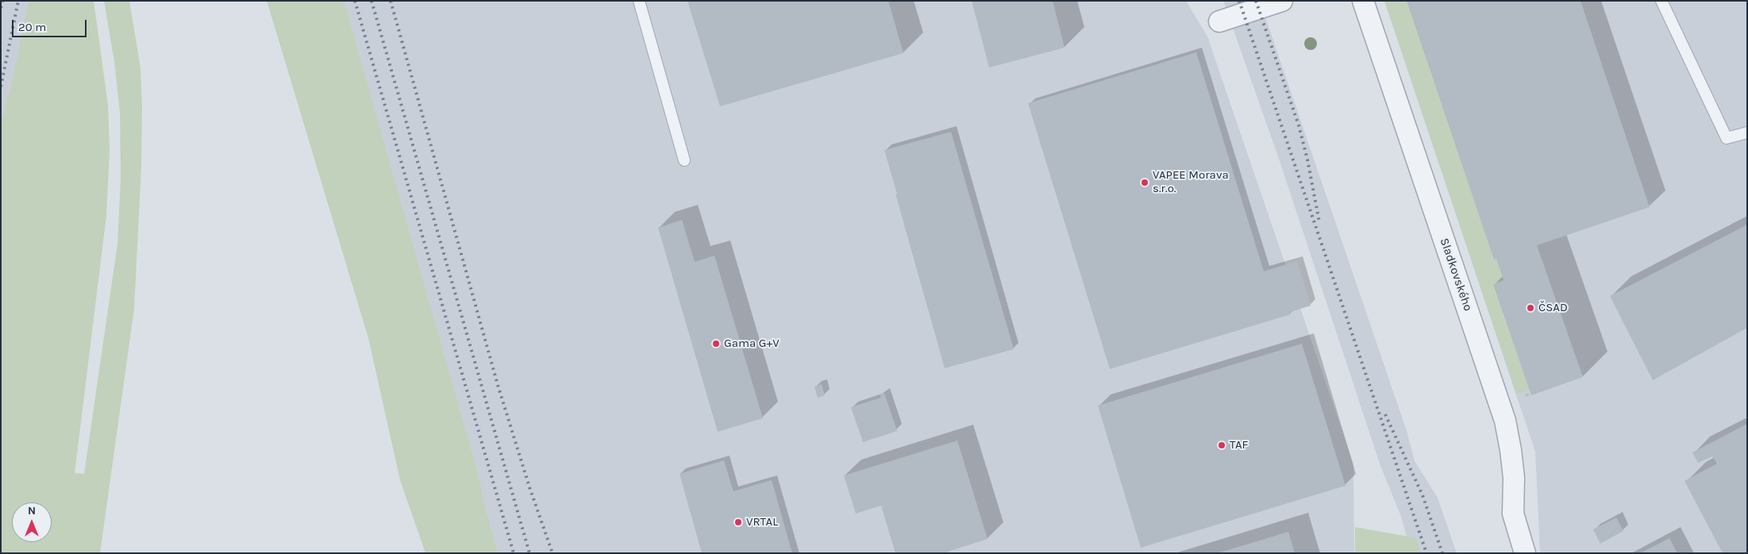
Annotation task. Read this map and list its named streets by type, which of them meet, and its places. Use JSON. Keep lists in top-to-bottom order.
{
  "streets": {
    "street": ["Sladkovského"]
  },
  "places": [
    "VAPEE Morava s.r.o.",
    "ČSAD",
    "Gama G+V",
    "TAF",
    "VRTAL"
  ],
  "scale_bar": "20 m",
  "north": "top"
}
